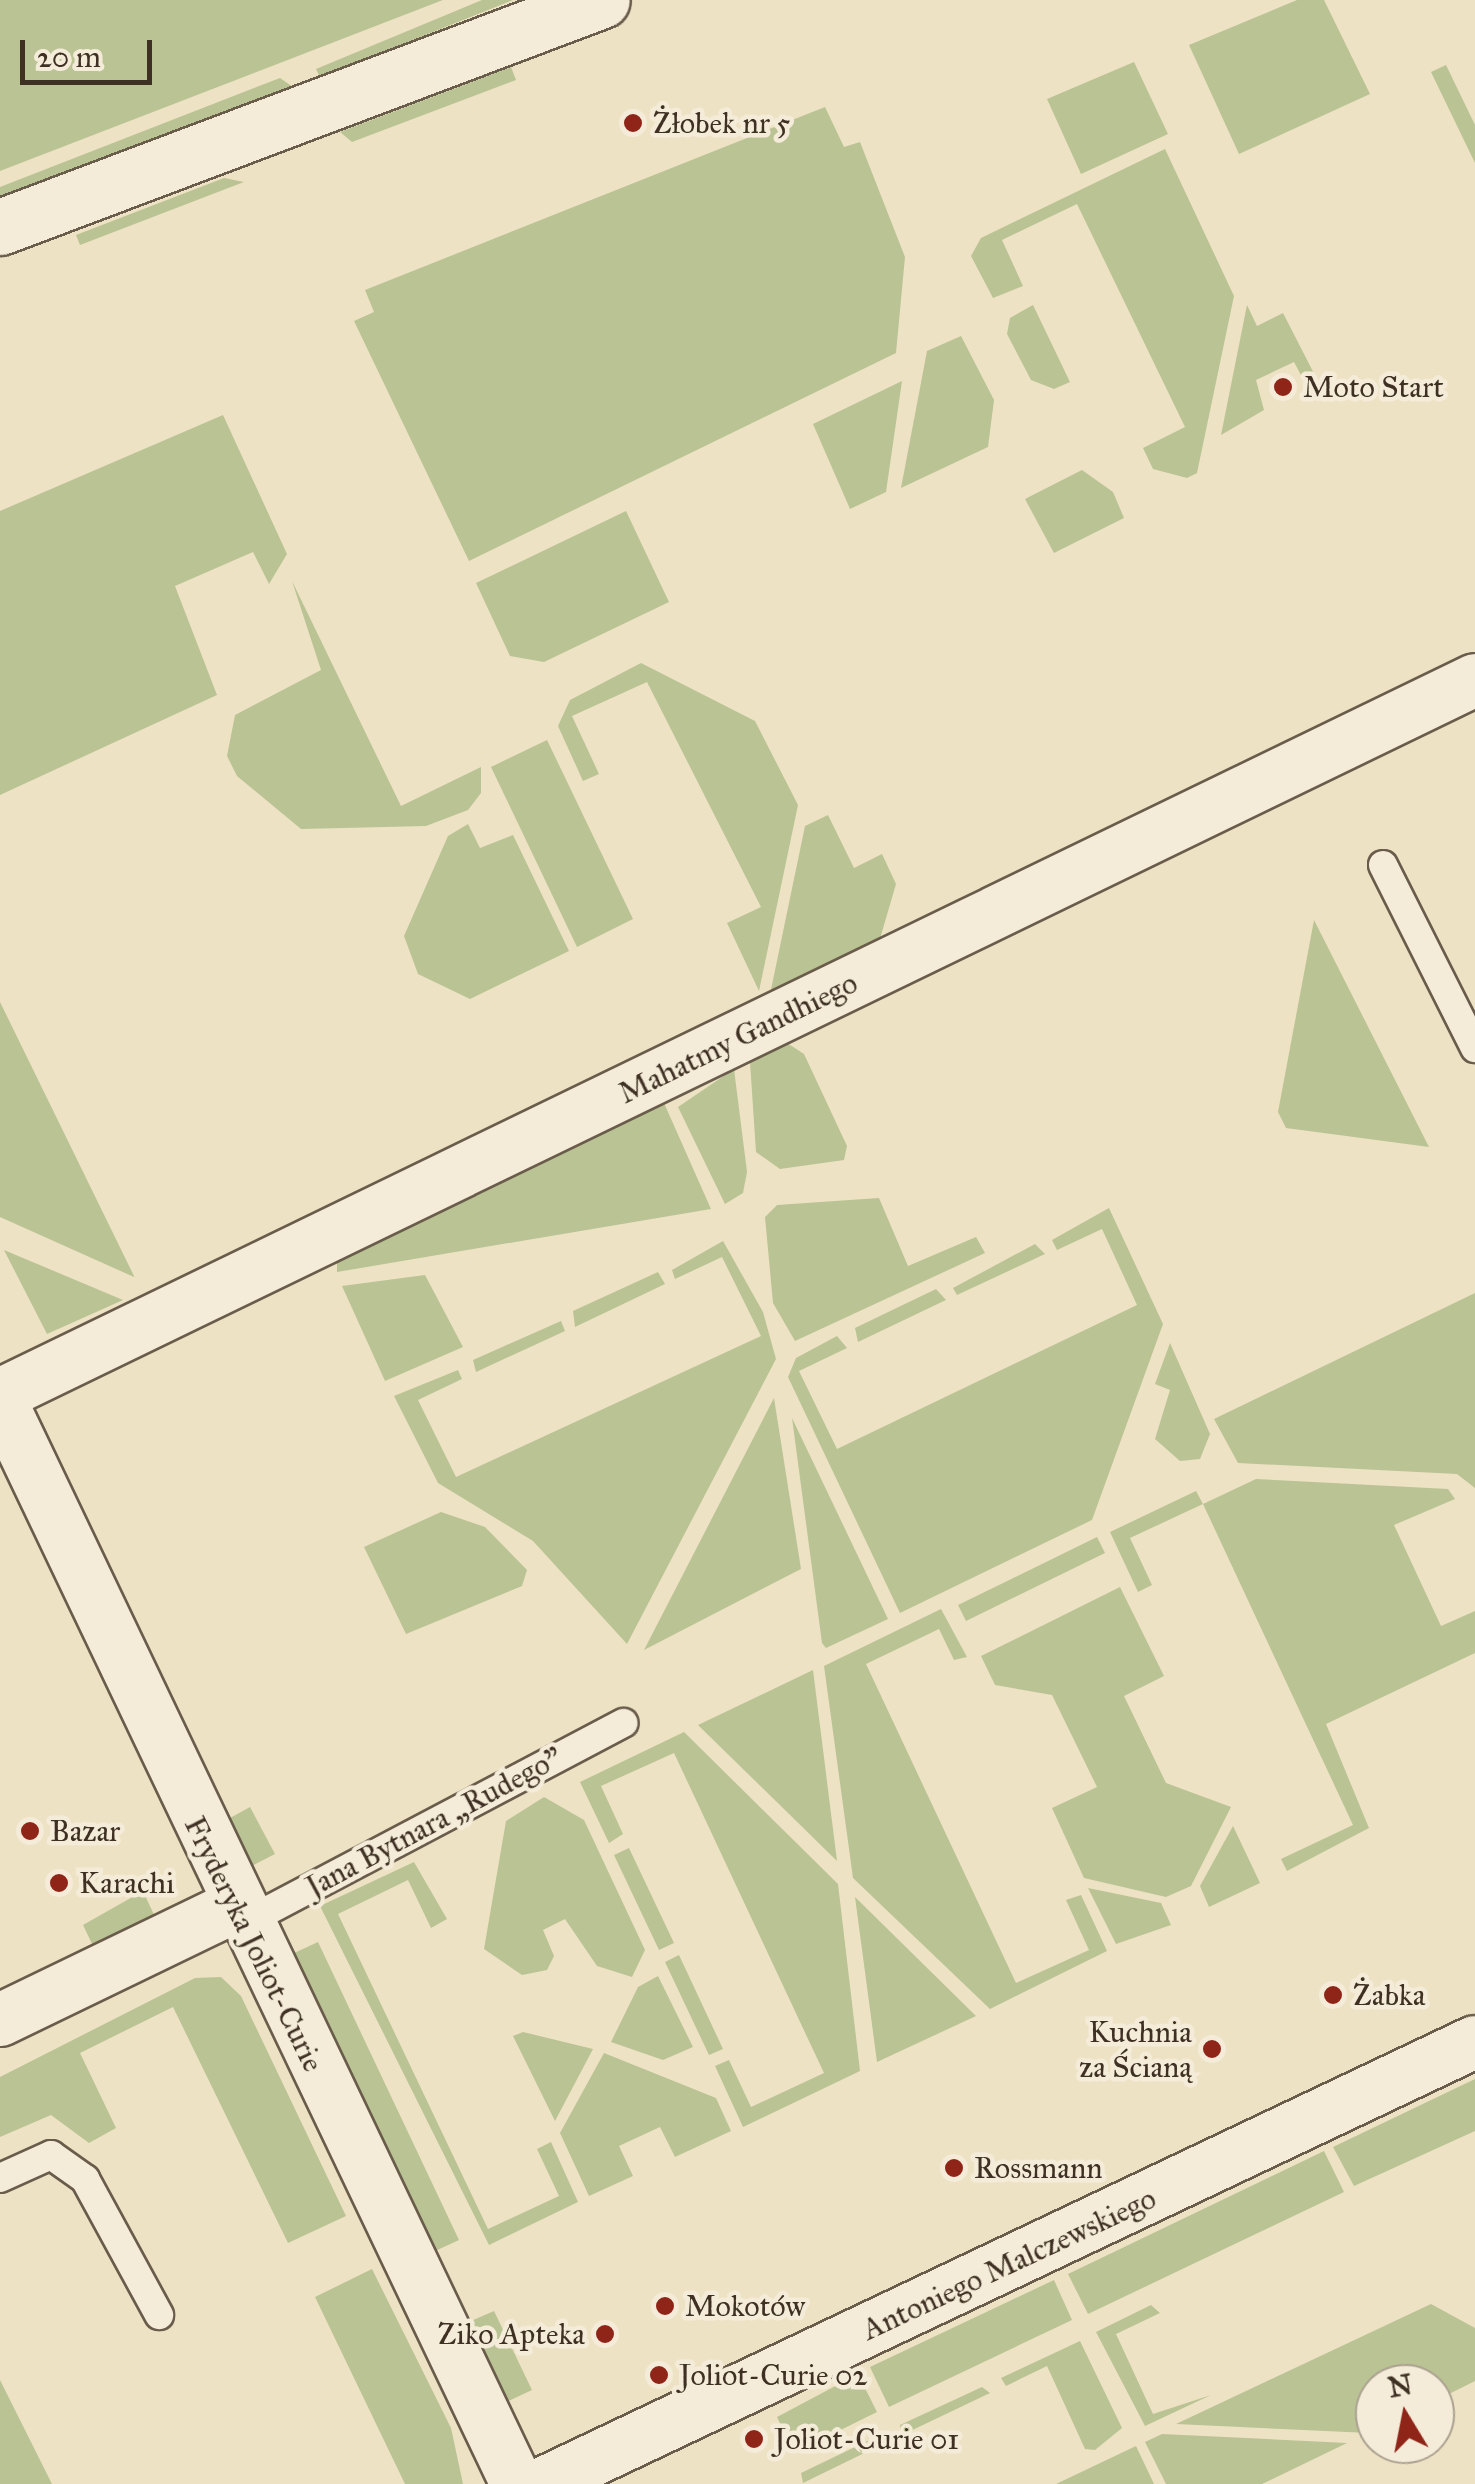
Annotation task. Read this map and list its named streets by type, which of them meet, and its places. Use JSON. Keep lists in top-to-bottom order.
{
  "streets": {
    "street": [
      "Mahatmy Gandhiego",
      "Jana Bytnara „Rudego”",
      "Fryderyka Joliot-Curie",
      "Antoniego Malczewskiego"
    ]
  },
  "crossings": [
    ["Mahatmy Gandhiego", "Fryderyka Joliot-Curie"],
    ["Jana Bytnara „Rudego”", "Fryderyka Joliot-Curie"]
  ],
  "places": [
    "Żłobek nr 5",
    "Moto Start",
    "Bazar",
    "Karachi",
    "Żabka",
    "Kuchnia za Ścianą",
    "Rossmann",
    "Mokotów",
    "Ziko Apteka",
    "Joliot-Curie 02",
    "Joliot-Curie 01"
  ],
  "scale_bar": "20 m",
  "north": "top"
}
